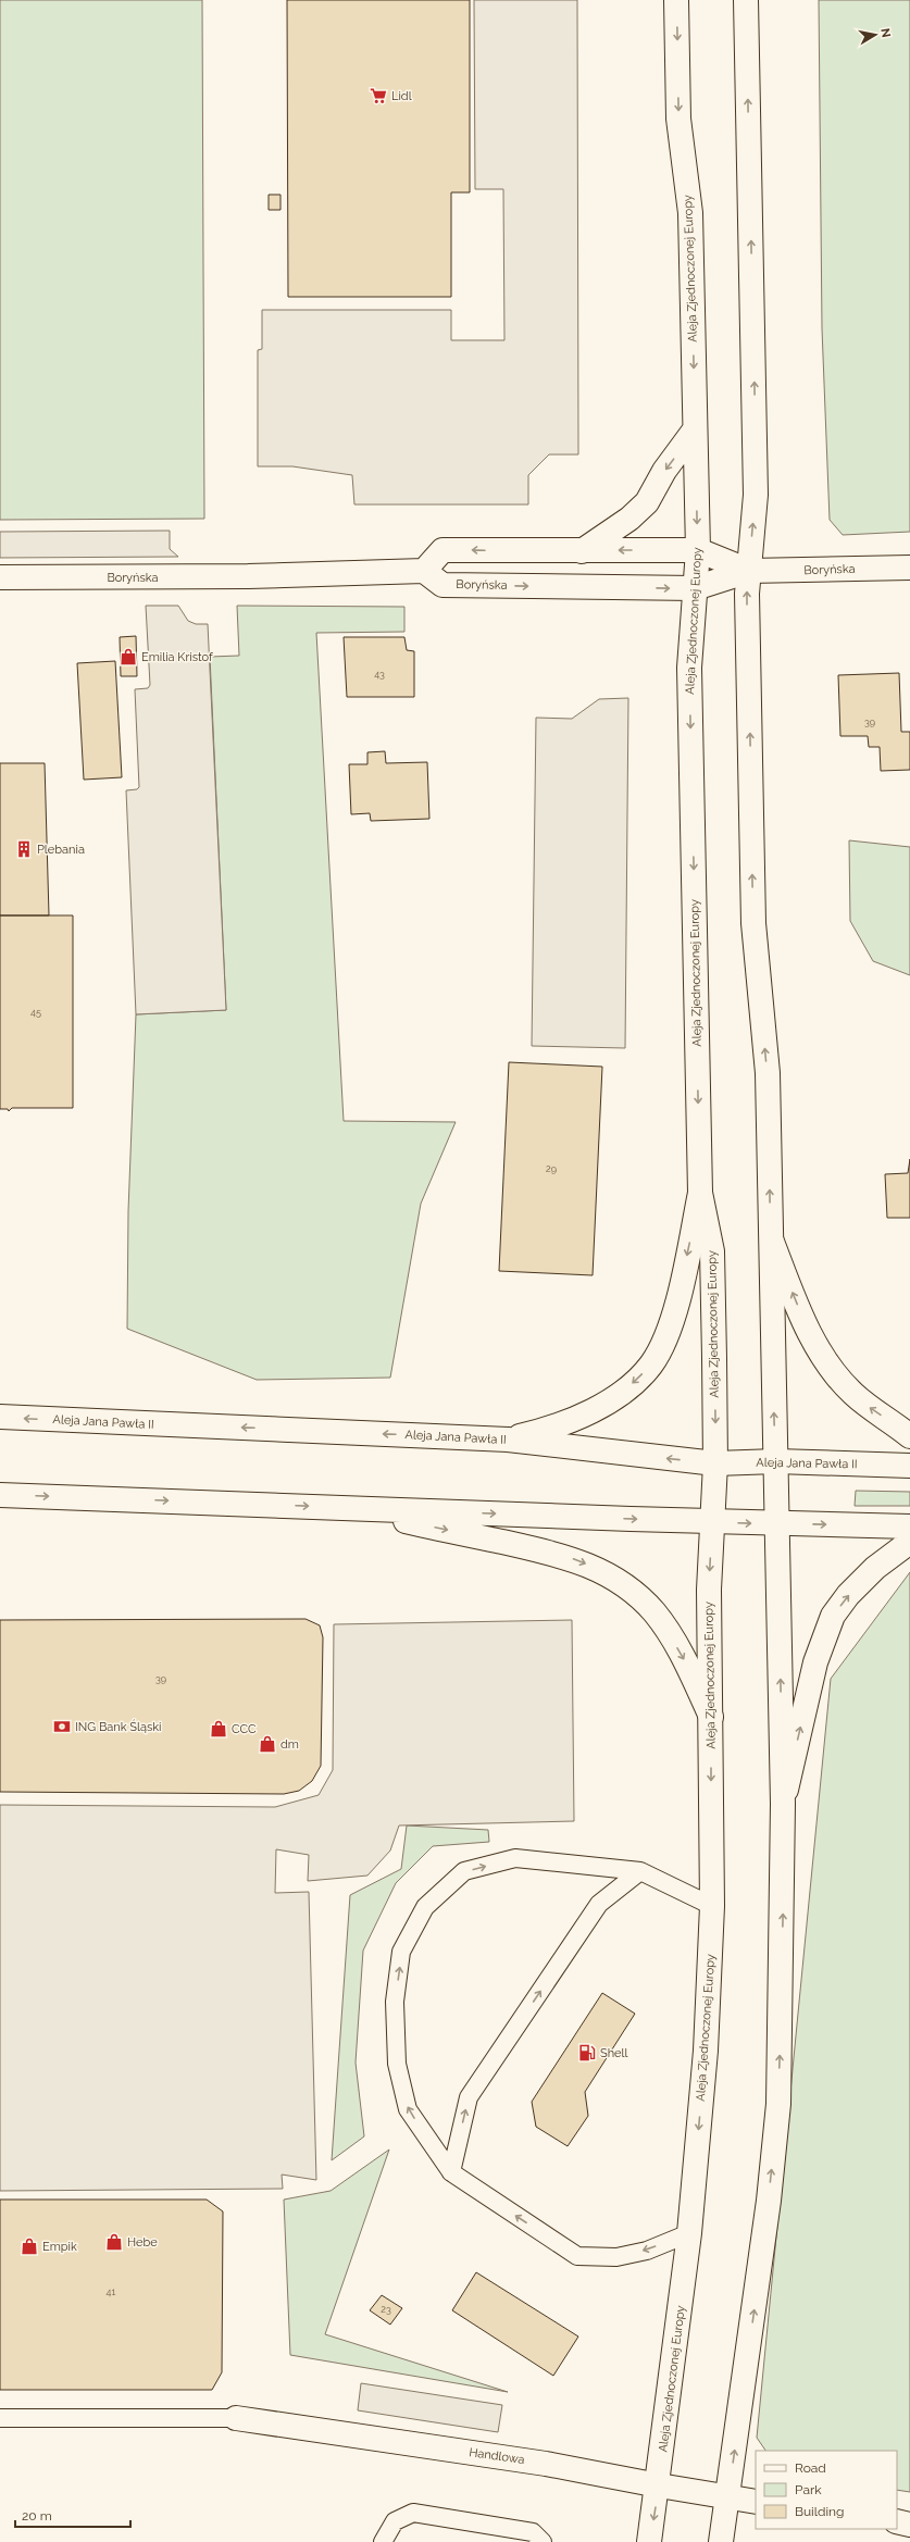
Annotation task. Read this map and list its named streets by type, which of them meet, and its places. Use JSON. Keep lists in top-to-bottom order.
{
  "streets": {
    "main road": [
      "Aleja Zjednoczonej Europy",
      "Boryńska",
      "Aleja Jana Pawła II",
      "Handlowa"
    ]
  },
  "crossings": [
    ["Aleja Zjednoczonej Europy", "Boryńska"],
    ["Aleja Zjednoczonej Europy", "Aleja Jana Pawła II"],
    ["Aleja Zjednoczonej Europy", "Handlowa"]
  ],
  "places": {
    "supermarket": ["Lidl"],
    "shop": [
      "Emilia Kristof",
      "CCC",
      "dm",
      "Hebe",
      "Empik"
    ],
    "building": ["Plebania"],
    "bank": ["ING Bank Śląski"],
    "fuel station": ["Shell"]
  },
  "house_numbers": [
    "43",
    "39",
    "45",
    "29",
    "39",
    "41",
    "23"
  ],
  "legend": ["Road", "Park", "Building"],
  "scale_bar": "20 m",
  "north": "right"
}
